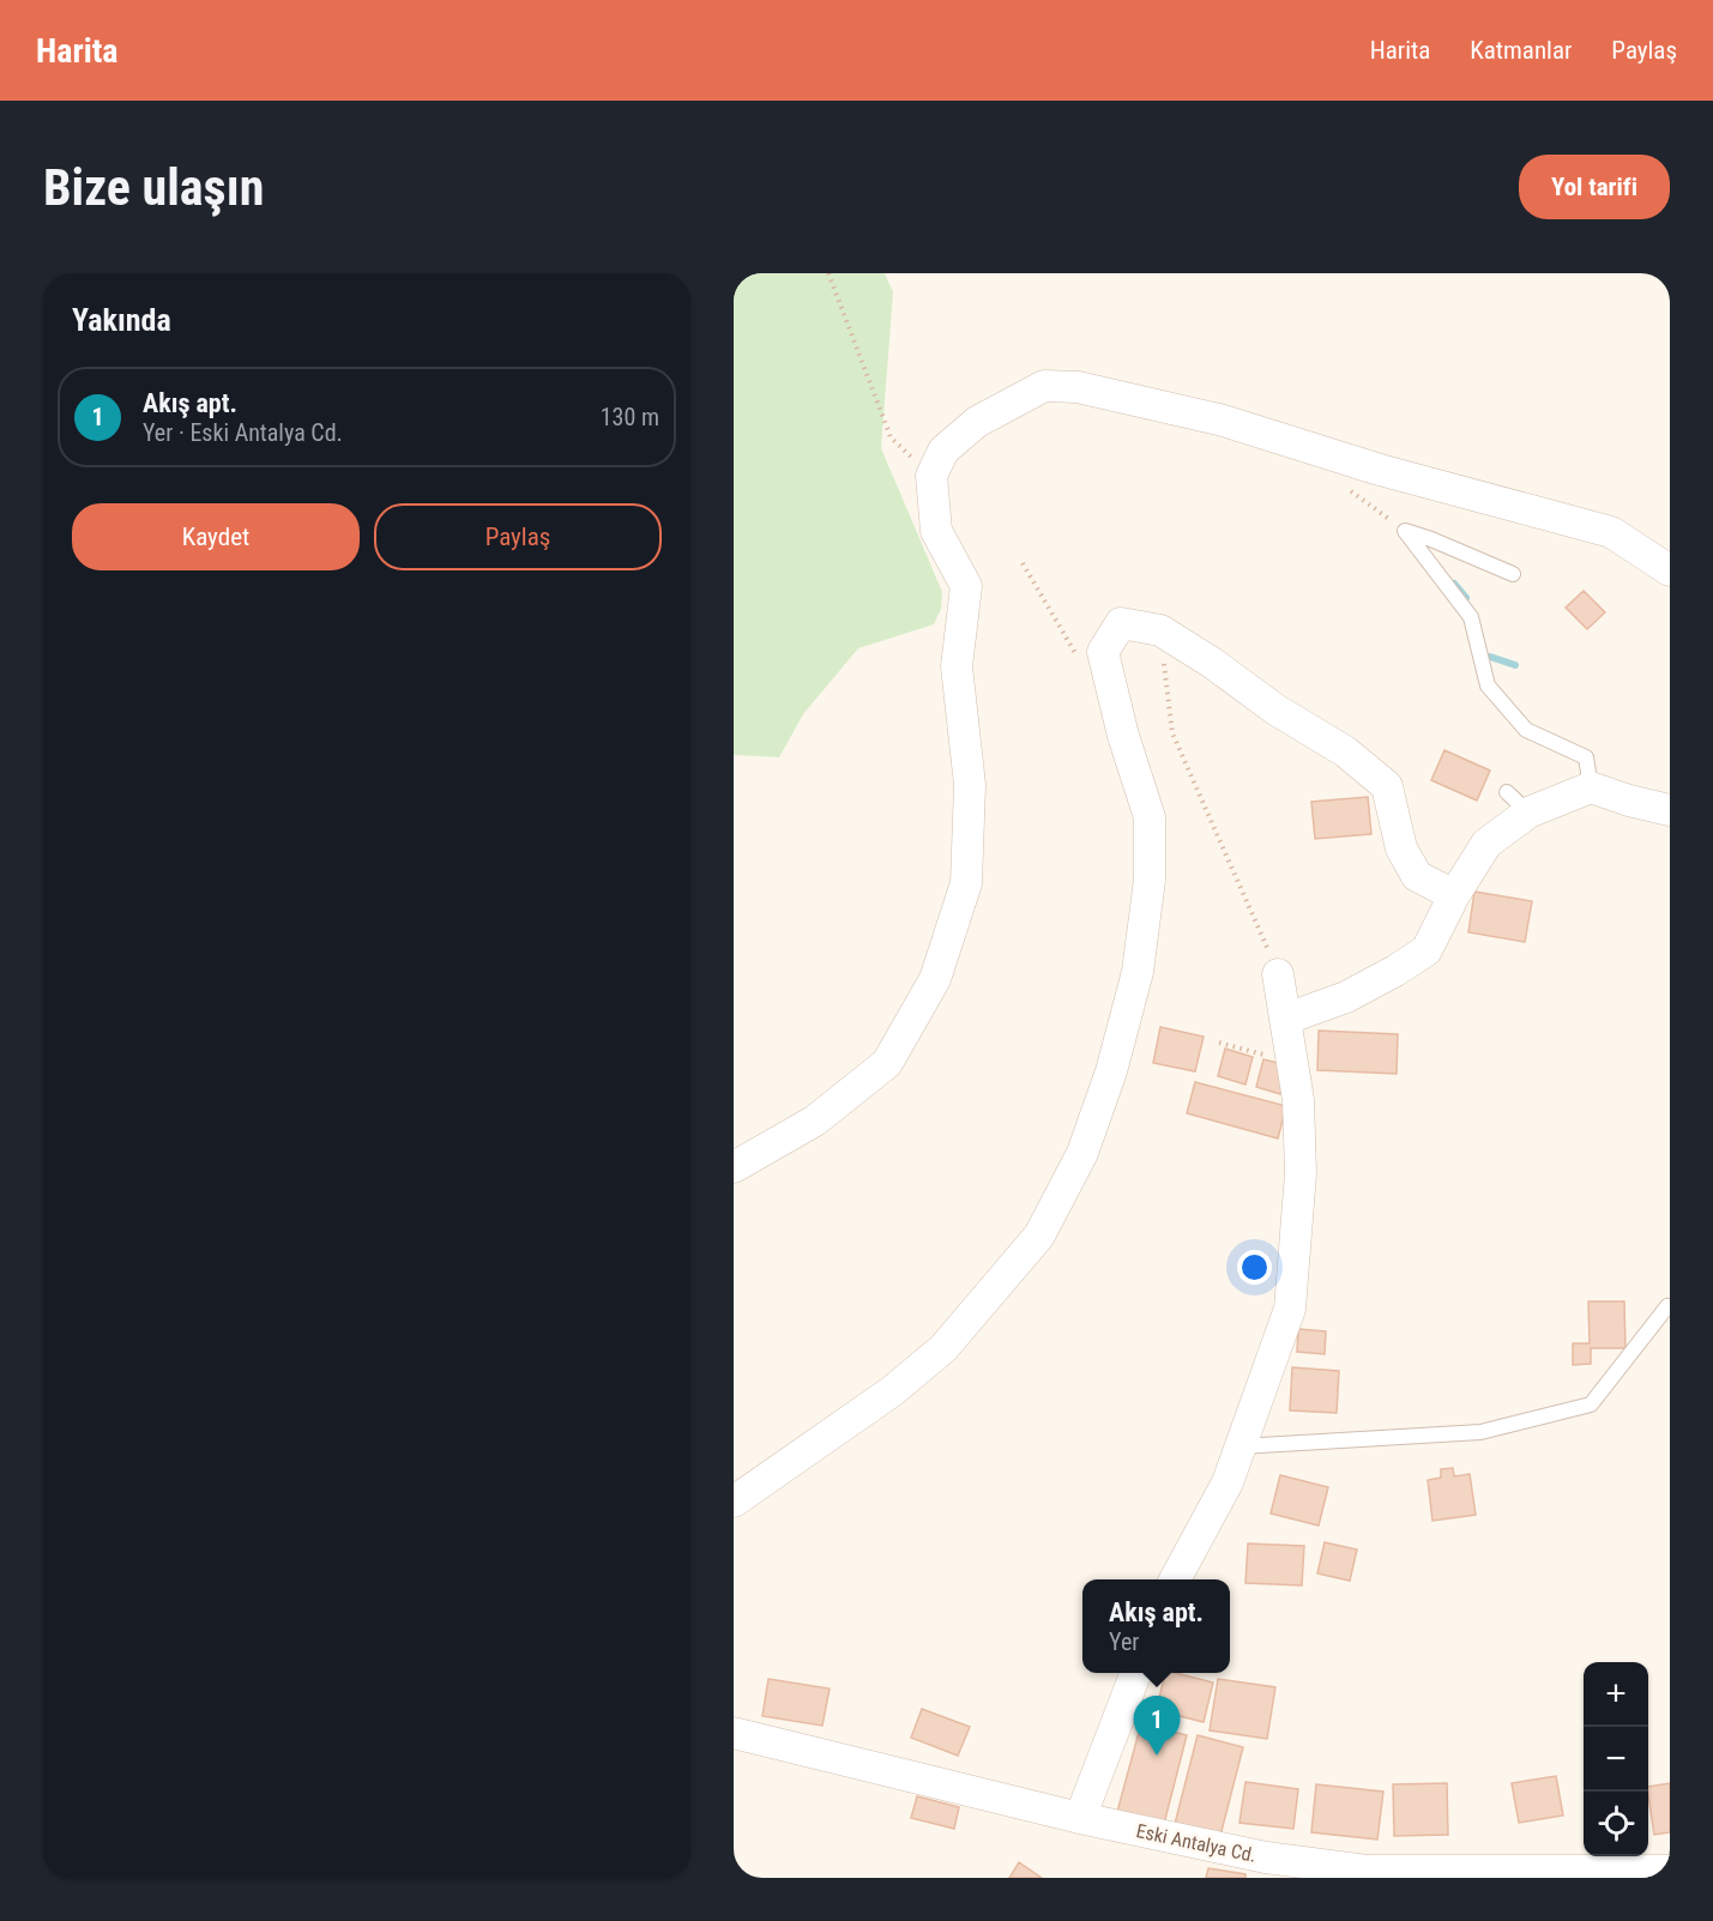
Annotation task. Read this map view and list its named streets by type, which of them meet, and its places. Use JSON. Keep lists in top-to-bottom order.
{
  "streets": {
    "street": ["Eski Antalya Cd."]
  },
  "page": {
    "header": "Harita",
    "nav": ["Harita", "Katmanlar", "Paylaş"],
    "buttons": [
      "Yol tarifi",
      ["Kaydet", "Paylaş"]
    ],
    "title": "Bize ulaşın",
    "heading": "Yakında",
    "list": [
      {
        "mark": "1",
        "name": "Akış apt.",
        "note": "Yer · Eski Antalya Cd.",
        "value": "130 m"
      }
    ],
    "popup": ["Akış apt.", "Yer"],
    "map_buttons": ["+", "−"],
    "pins": "1"
  }
}
